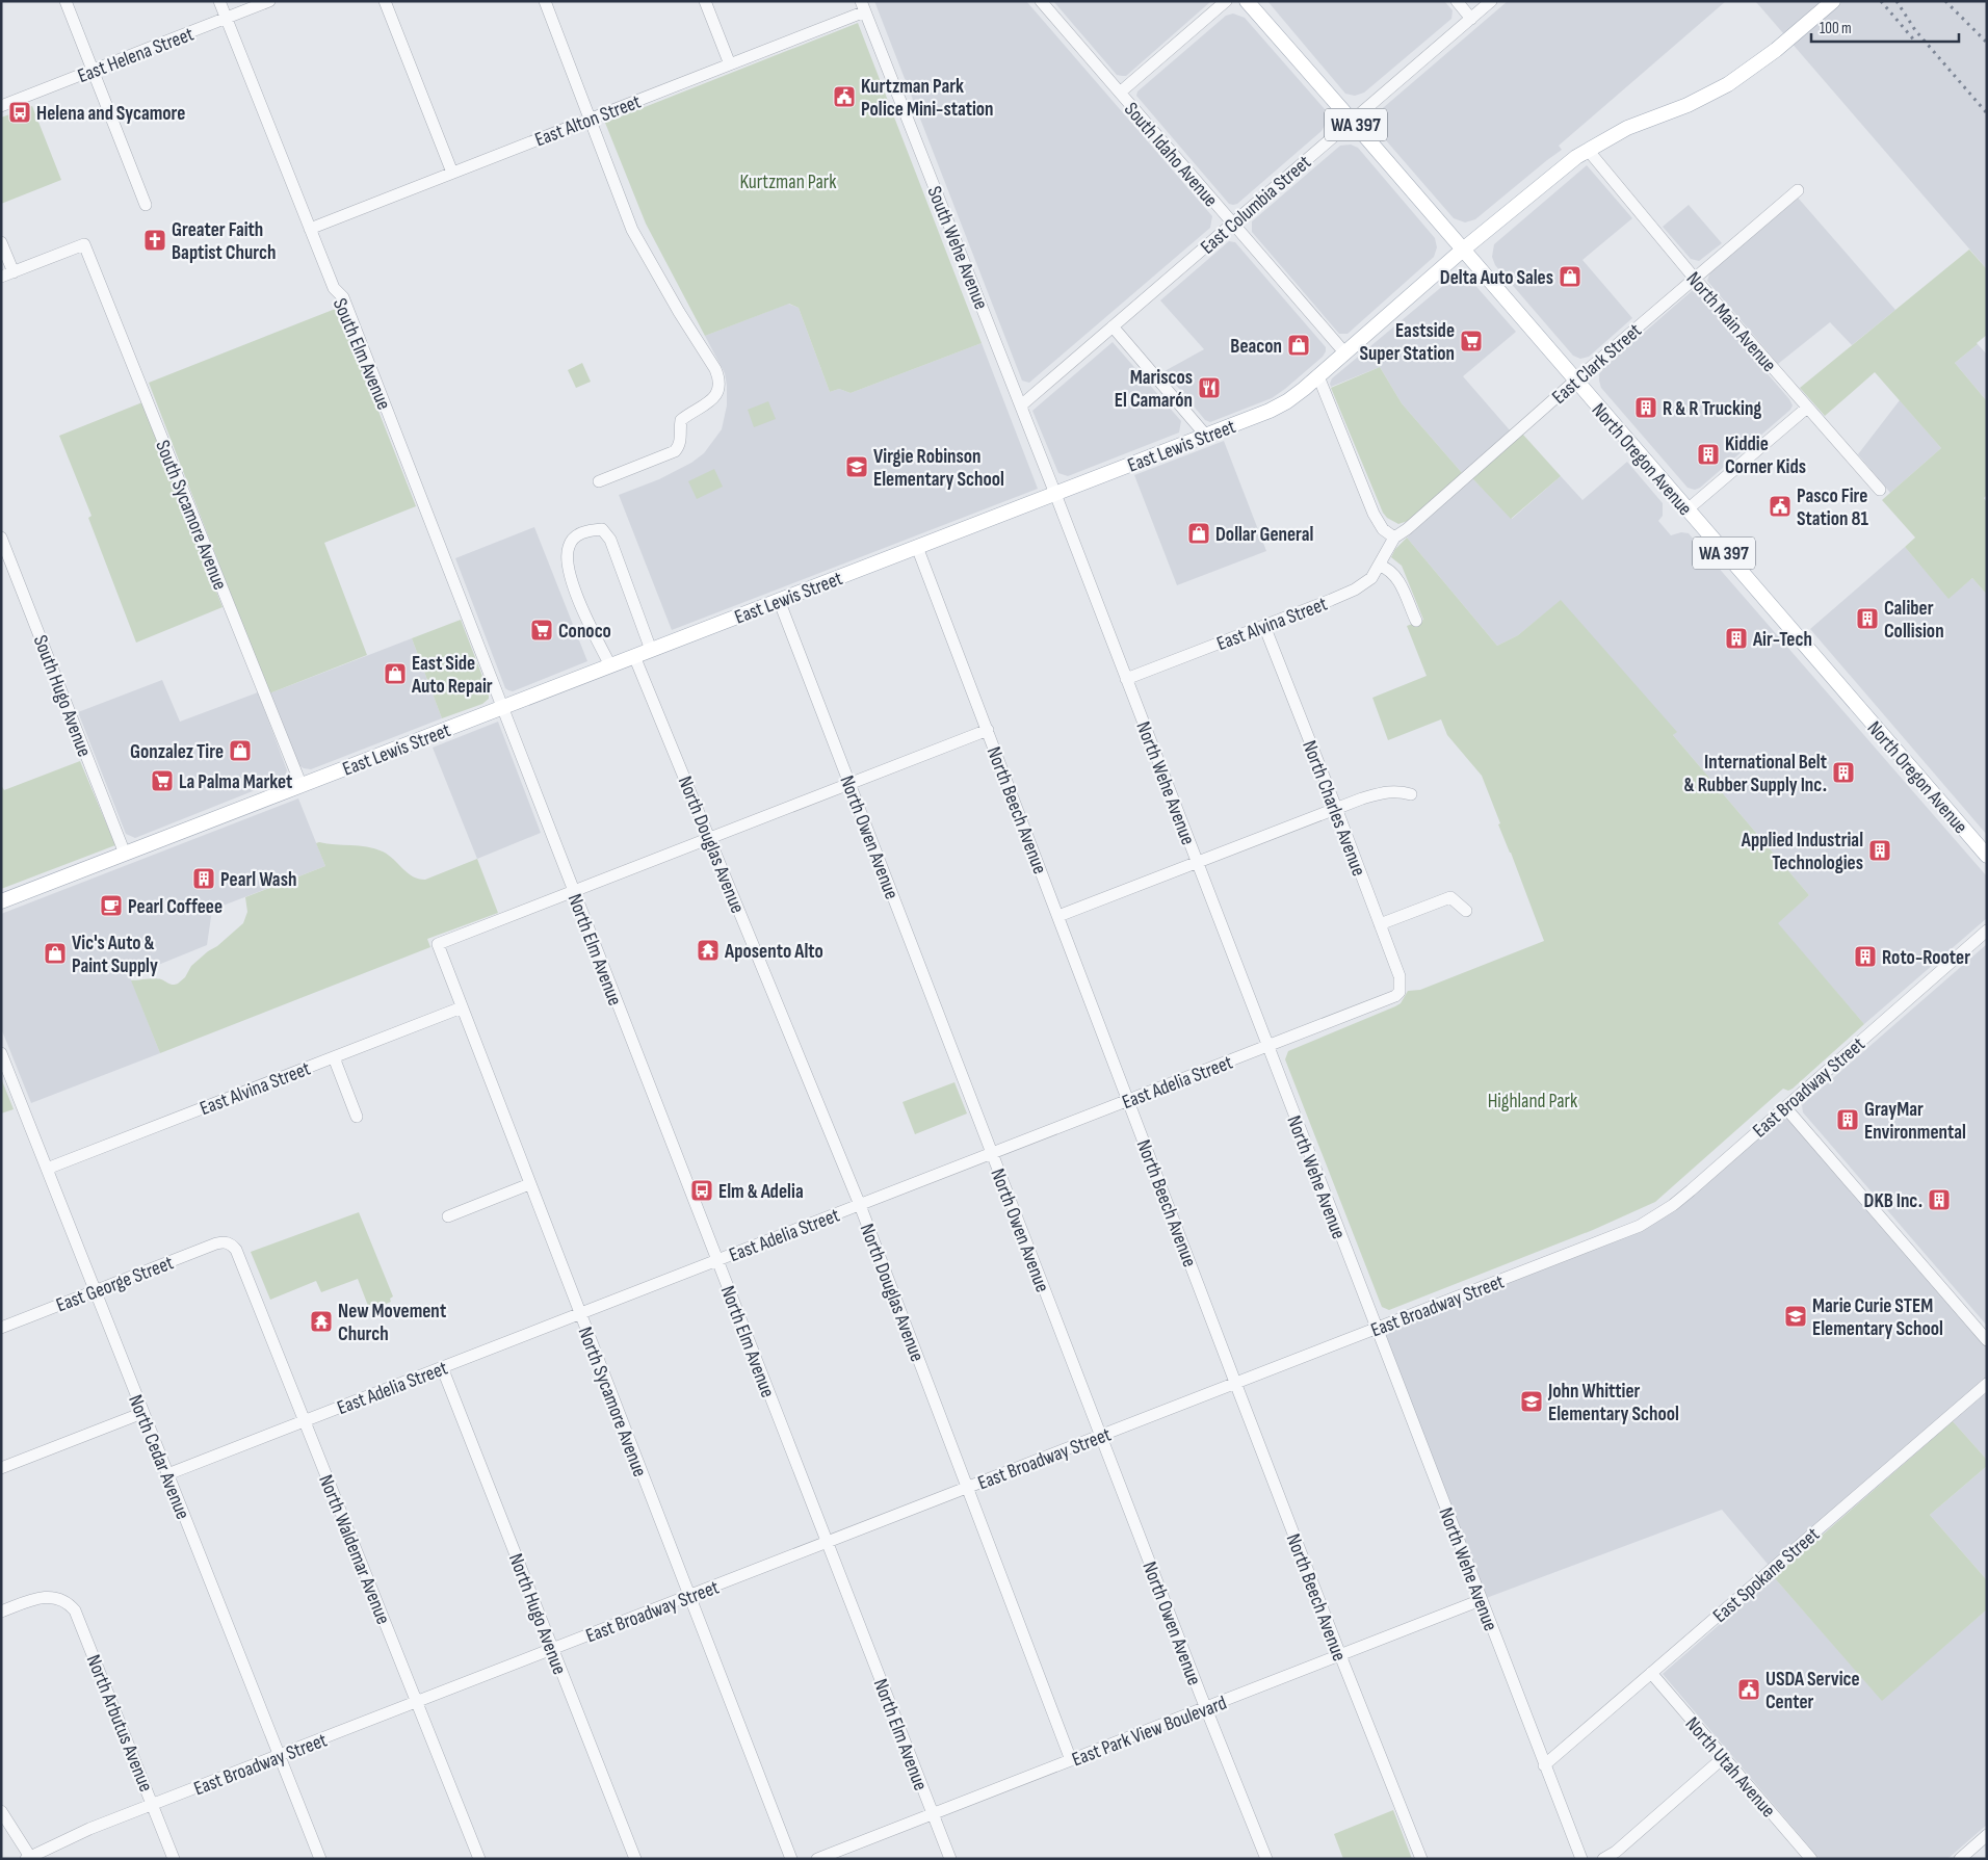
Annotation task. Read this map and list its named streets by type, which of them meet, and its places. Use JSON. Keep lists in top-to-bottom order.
{
  "streets": {
    "main road": ["WA 397", "East Lewis Street", "North Oregon Avenue"],
    "street": [
      "East Helena Street",
      "East Alton Street",
      "South Idaho Avenue",
      "East Columbia Street",
      "South Wehe Avenue",
      "North Main Avenue",
      "South Elm Avenue",
      "East Clark Street",
      "South Sycamore Avenue",
      "East Alvina Street",
      "South Hugo Avenue",
      "North Wehe Avenue",
      "North Charles Avenue",
      "North Beech Avenue",
      "North Owen Avenue",
      "North Douglas Avenue",
      "North Elm Avenue",
      "East Adelia Street",
      "East Broadway Street",
      "East George Street",
      "North Sycamore Avenue",
      "North Cedar Avenue",
      "North Waldemar Avenue",
      "East Spokane Street",
      "North Hugo Avenue",
      "North Arbutus Avenue",
      "East Park View Boulevard",
      "North Utah Avenue"
    ]
  },
  "crossings": [
    ["East Helena Street", "South Elm Avenue"],
    ["East Alton Street", "South Wehe Avenue"],
    ["East Alton Street", "South Elm Avenue"],
    ["WA 397", "East Columbia Street"],
    ["WA 397", "East Lewis Street"],
    ["WA 397", "North Oregon Avenue"],
    ["South Idaho Avenue", "East Columbia Street"],
    ["South Idaho Avenue", "East Lewis Street"],
    ["East Columbia Street", "South Wehe Avenue"],
    ["South Wehe Avenue", "East Lewis Street"],
    ["South Wehe Avenue", "North Wehe Avenue"],
    ["North Main Avenue", "East Clark Street"],
    ["North Main Avenue", "East Lewis Street"],
    ["South Elm Avenue", "East Lewis Street"],
    ["South Elm Avenue", "North Elm Avenue"],
    ["East Clark Street", "North Oregon Avenue"],
    ["East Clark Street", "East Alvina Street"],
    ["East Lewis Street", "North Oregon Avenue"],
    ["East Lewis Street", "South Sycamore Avenue"],
    ["East Lewis Street", "South Hugo Avenue"],
    ["East Lewis Street", "North Wehe Avenue"],
    ["East Lewis Street", "North Beech Avenue"],
    ["East Lewis Street", "North Owen Avenue"],
    ["East Lewis Street", "North Douglas Avenue"],
    ["East Lewis Street", "North Elm Avenue"],
    ["East Alvina Street", "North Wehe Avenue"],
    ["East Alvina Street", "North Charles Avenue"],
    ["East Alvina Street", "North Sycamore Avenue"],
    ["East Alvina Street", "North Cedar Avenue"],
    ["North Wehe Avenue", "East Adelia Street"],
    ["North Wehe Avenue", "East Broadway Street"],
    ["North Wehe Avenue", "East Spokane Street"],
    ["North Wehe Avenue", "East Park View Boulevard"],
    ["North Charles Avenue", "East Adelia Street"],
    ["North Beech Avenue", "East Adelia Street"],
    ["North Beech Avenue", "East Broadway Street"],
    ["North Beech Avenue", "East Park View Boulevard"],
    ["North Owen Avenue", "East Adelia Street"],
    ["North Owen Avenue", "East Broadway Street"],
    ["North Owen Avenue", "East Park View Boulevard"],
    ["North Douglas Avenue", "East Adelia Street"],
    ["North Douglas Avenue", "East Broadway Street"],
    ["North Douglas Avenue", "East Park View Boulevard"],
    ["North Elm Avenue", "East Adelia Street"],
    ["North Elm Avenue", "East Broadway Street"],
    ["North Elm Avenue", "North Sycamore Avenue"],
    ["North Elm Avenue", "East Park View Boulevard"],
    ["East Adelia Street", "North Sycamore Avenue"],
    ["East Adelia Street", "North Cedar Avenue"],
    ["East Adelia Street", "North Waldemar Avenue"],
    ["East Adelia Street", "North Hugo Avenue"],
    ["East Broadway Street", "North Sycamore Avenue"],
    ["East Broadway Street", "North Cedar Avenue"],
    ["East Broadway Street", "North Waldemar Avenue"],
    ["East Broadway Street", "North Hugo Avenue"],
    ["East Broadway Street", "North Arbutus Avenue"],
    ["East George Street", "North Cedar Avenue"],
    ["East George Street", "North Waldemar Avenue"],
    ["East Spokane Street", "North Utah Avenue"]
  ],
  "parks": ["Kurtzman Park", "Highland Park"],
  "places": {
    "public building": ["Kurtzman Park Police Mini-station", "Pasco Fire Station 81", "USDA Service Center"],
    "bus stop": ["Helena and Sycamore", "Elm & Adelia"],
    "church": ["Greater Faith Baptist Church"],
    "shop": [
      "Delta Auto Sales",
      "Beacon",
      "Dollar General",
      "East Side Auto Repair",
      "Gonzalez Tire",
      "Vic's Auto & Paint Supply"
    ],
    "supermarket": ["Eastside Super Station", "Conoco", "La Palma Market"],
    "restaurant": ["Mariscos El Camarón"],
    "building": [
      "R & R Trucking",
      "Kiddie Corner Kids",
      "Caliber Collision",
      "Air-Tech",
      "International Belt & Rubber Supply Inc.",
      "Applied Industrial Technologies",
      "Pearl Wash",
      "Roto-Rooter",
      "GrayMar Environmental",
      "DKB Inc."
    ],
    "school or university": ["Virgie Robinson Elementary School", "Marie Curie STEM Elementary School", "John Whittier Elementary School"],
    "cafe": ["Pearl Coffeee"],
    "temple": ["Aposento Alto", "New Movement Church"]
  },
  "scale_bar": "100 m"
}
